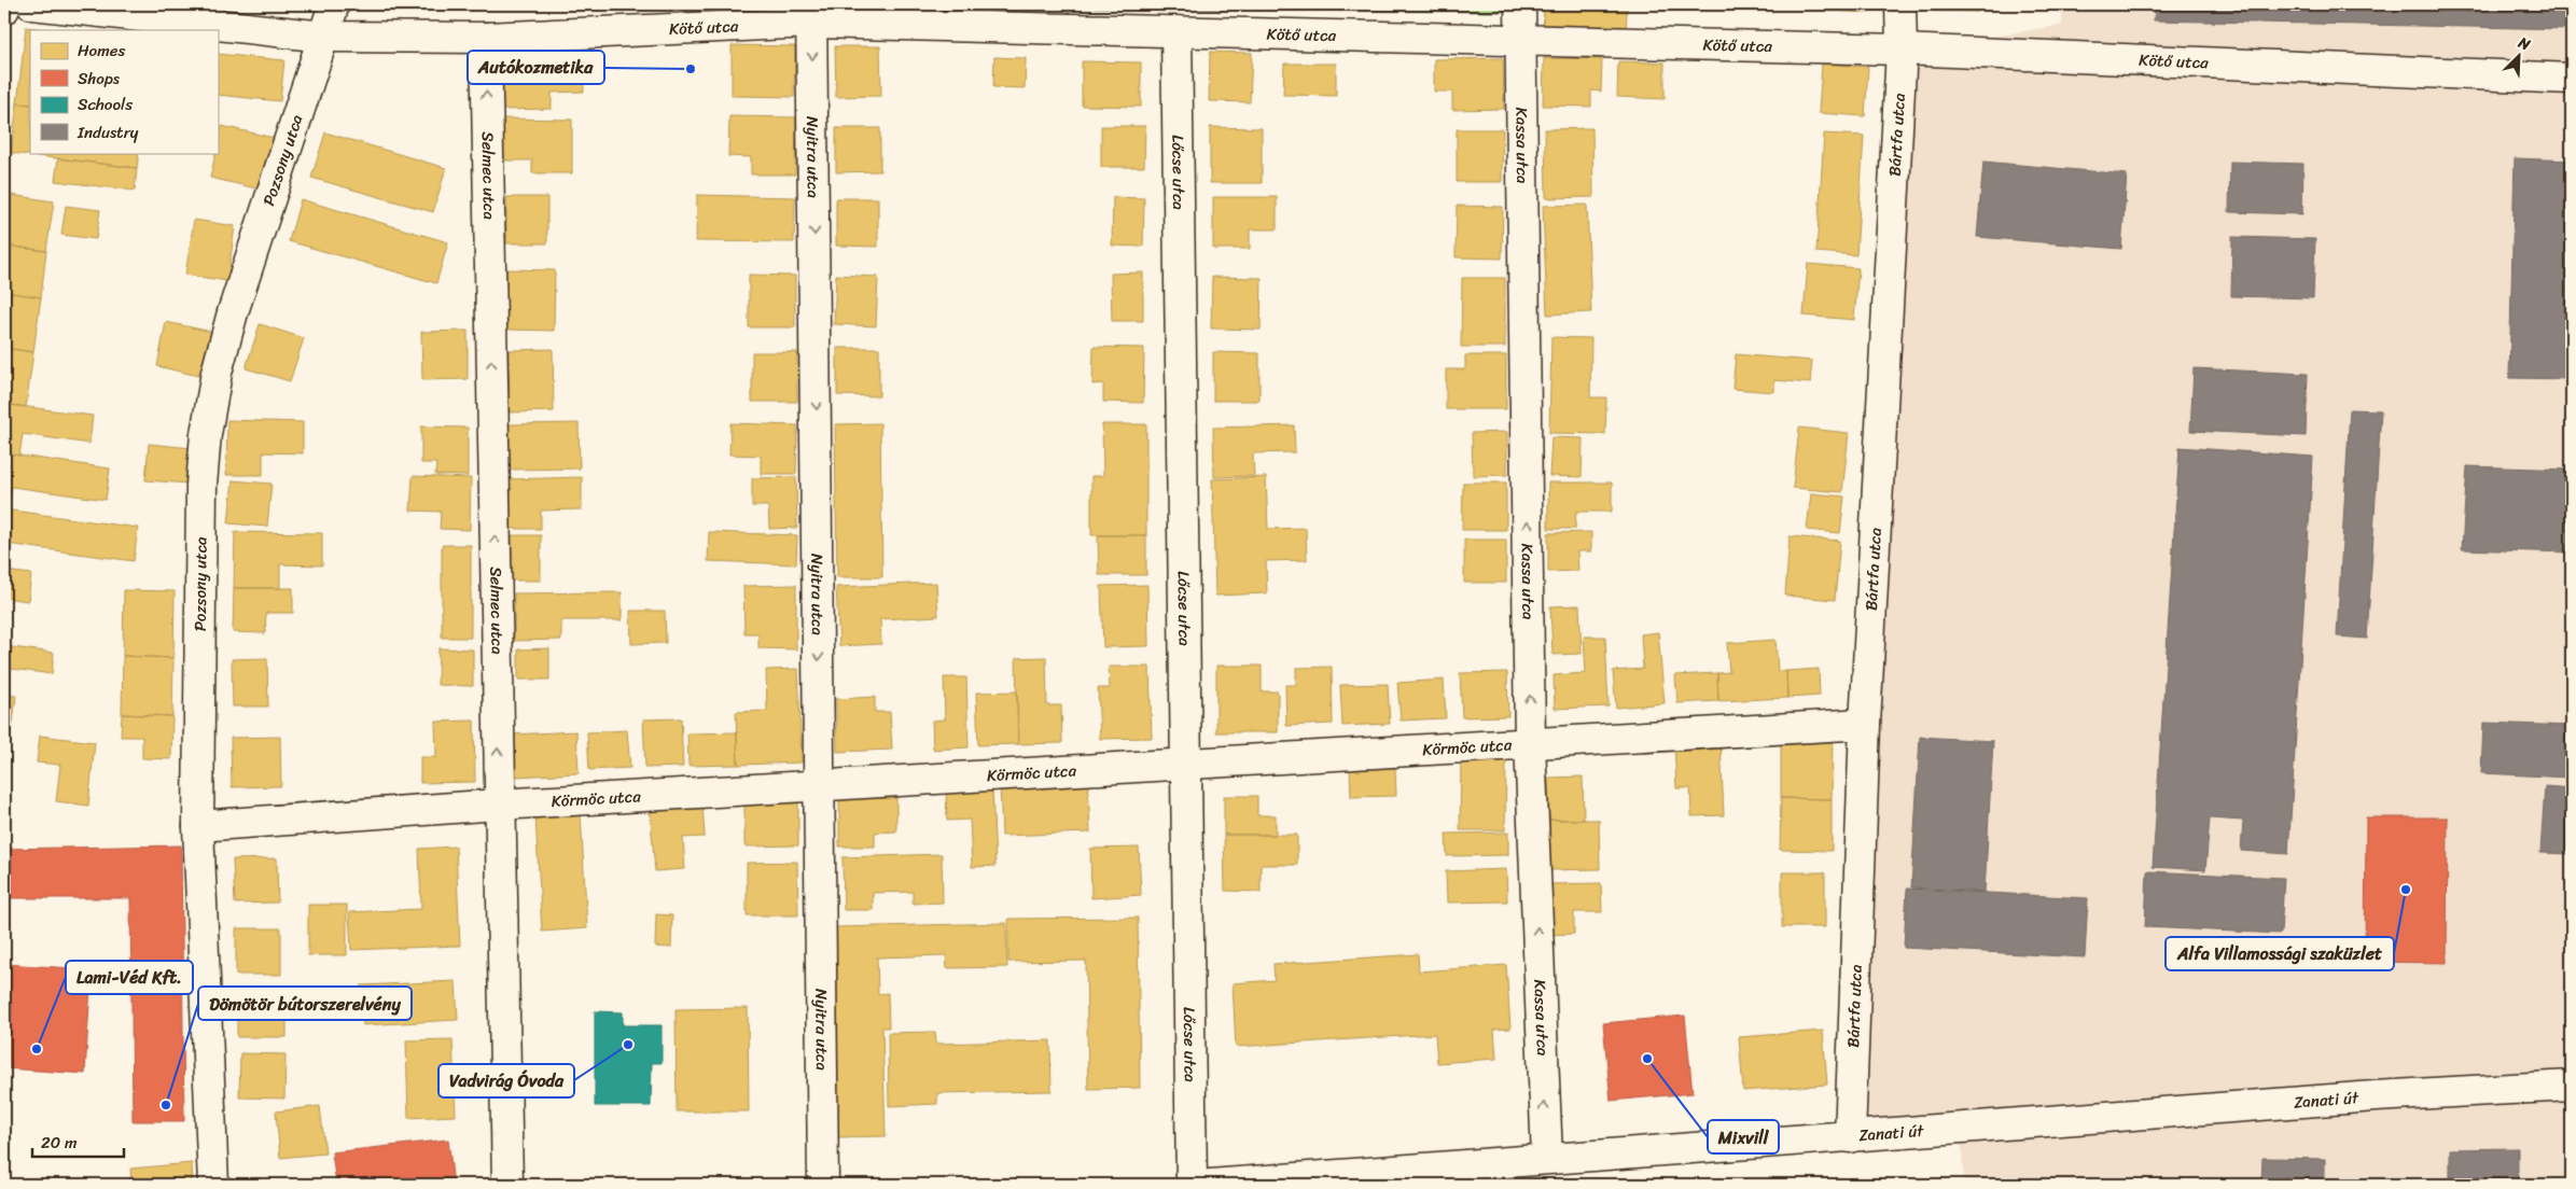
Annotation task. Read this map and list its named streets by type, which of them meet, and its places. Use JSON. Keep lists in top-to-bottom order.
{
  "streets": {
    "street": [
      "Kötő utca",
      "Bártfa utca",
      "Kassa utca",
      "Nyitra utca",
      "Pozsony utca",
      "Lőcse utca",
      "Selmec utca",
      "Körmöc utca",
      "Zanati út"
    ]
  },
  "crossings": [
    ["Kötő utca", "Bártfa utca"],
    ["Kötő utca", "Kassa utca"],
    ["Kötő utca", "Nyitra utca"],
    ["Kötő utca", "Pozsony utca"],
    ["Kötő utca", "Lőcse utca"],
    ["Kötő utca", "Selmec utca"],
    ["Bártfa utca", "Körmöc utca"],
    ["Bártfa utca", "Zanati út"],
    ["Kassa utca", "Körmöc utca"],
    ["Kassa utca", "Zanati út"],
    ["Nyitra utca", "Körmöc utca"],
    ["Pozsony utca", "Körmöc utca"],
    ["Lőcse utca", "Körmöc utca"],
    ["Selmec utca", "Körmöc utca"]
  ],
  "one_way": ["Kassa utca", "Nyitra utca", "Selmec utca"],
  "places": [
    "Autókozmetika",
    "Alfa Villamossági szaküzlet",
    "Vadvirág Óvoda",
    "Lami-Véd Kft.",
    "Mixvill",
    "Dömötör bútorszerelvény"
  ],
  "legend": [
    "Homes",
    "Shops",
    "Schools",
    "Industry"
  ],
  "scale_bar": "20 m",
  "north": "top right"
}
